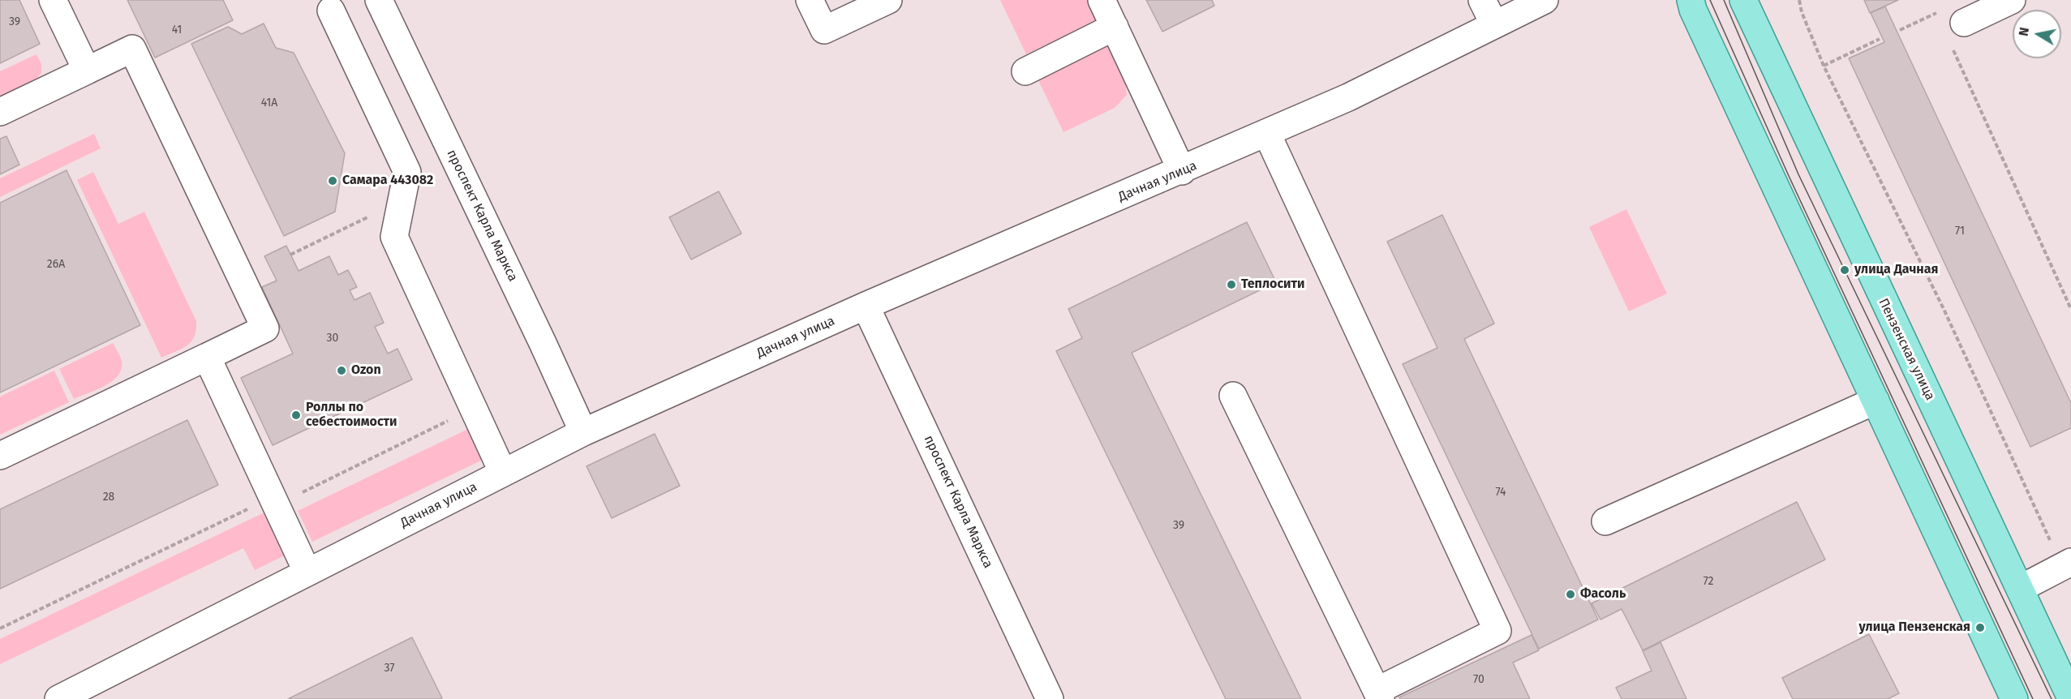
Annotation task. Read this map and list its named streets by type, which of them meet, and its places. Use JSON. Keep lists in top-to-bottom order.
{
  "streets": {
    "main road": ["Пензенская улица"],
    "street": ["Дачная улица", "проспект Карла Маркса"]
  },
  "crossings": [
    ["Дачная улица", "проспект Карла Маркса"]
  ],
  "places": [
    "Самара 443082",
    "улица Дачная",
    "Теплосити",
    "Ozon",
    "Роллы по себестоимости",
    "Фасоль",
    "улица Пензенская"
  ],
  "house_numbers": [
    "39",
    "41",
    "41А",
    "71",
    "26А",
    "30",
    "74",
    "28",
    "39",
    "72",
    "37",
    "70"
  ],
  "north": "left"
}
